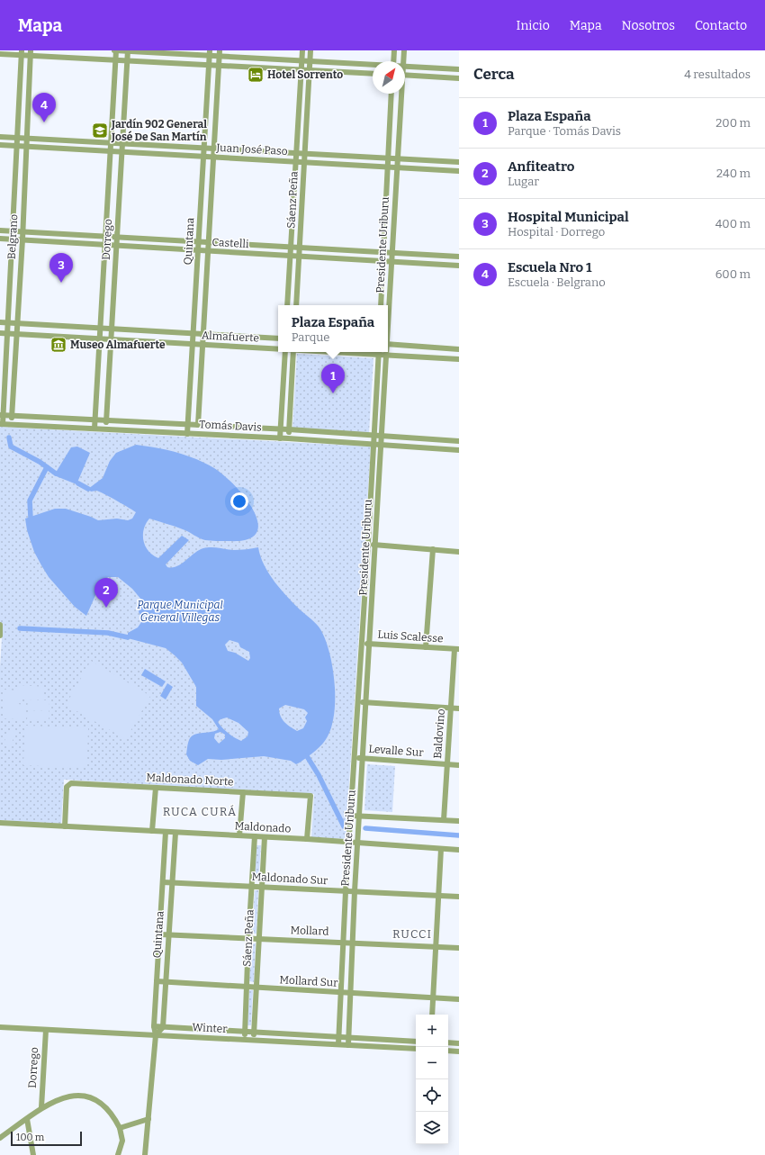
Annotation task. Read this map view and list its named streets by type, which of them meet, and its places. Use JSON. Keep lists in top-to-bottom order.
{
  "streets": {
    "street": [
      "Juan José Paso",
      "Sáenz Peña",
      "Belgrano",
      "Dorrego",
      "Quintana",
      "Castelli",
      "Presidente Uriburu",
      "Almafuerte",
      "Tomás Davis",
      "Luis Scalesse",
      "Baldovino",
      "Levalle Sur",
      "Maldonado Norte",
      "Maldonado",
      "Maldonado Sur",
      "Mollard",
      "Mollard Sur",
      "Winter"
    ]
  },
  "crossings": [
    ["Juan José Paso", "Sáenz Peña"],
    ["Juan José Paso", "Belgrano"],
    ["Juan José Paso", "Dorrego"],
    ["Juan José Paso", "Quintana"],
    ["Juan José Paso", "Presidente Uriburu"],
    ["Sáenz Peña", "Castelli"],
    ["Sáenz Peña", "Maldonado"],
    ["Sáenz Peña", "Maldonado Sur"],
    ["Sáenz Peña", "Mollard"],
    ["Sáenz Peña", "Mollard Sur"],
    ["Sáenz Peña", "Winter"],
    ["Belgrano", "Castelli"],
    ["Belgrano", "Almafuerte"],
    ["Belgrano", "Tomás Davis"],
    ["Dorrego", "Castelli"],
    ["Dorrego", "Almafuerte"],
    ["Dorrego", "Tomás Davis"],
    ["Dorrego", "Winter"],
    ["Quintana", "Castelli"],
    ["Quintana", "Almafuerte"],
    ["Quintana", "Tomás Davis"],
    ["Quintana", "Maldonado"],
    ["Quintana", "Maldonado Sur"],
    ["Quintana", "Mollard"],
    ["Quintana", "Mollard Sur"],
    ["Quintana", "Winter"],
    ["Castelli", "Presidente Uriburu"],
    ["Presidente Uriburu", "Almafuerte"],
    ["Presidente Uriburu", "Tomás Davis"],
    ["Presidente Uriburu", "Luis Scalesse"],
    ["Presidente Uriburu", "Levalle Sur"],
    ["Presidente Uriburu", "Maldonado"],
    ["Presidente Uriburu", "Maldonado Sur"],
    ["Presidente Uriburu", "Mollard"],
    ["Presidente Uriburu", "Mollard Sur"],
    ["Presidente Uriburu", "Winter"],
    ["Luis Scalesse", "Baldovino"],
    ["Baldovino", "Levalle Sur"],
    ["Maldonado Norte", "Maldonado"]
  ],
  "districts": ["RUCA CURÁ", "RUCCI"],
  "parks": ["Parque Municipal General Villegas"],
  "places": {
    "hotel": ["Hotel Sorrento"],
    "school or university": ["Jardín 902 General José De San Martín"],
    "museum": ["Museo Almafuerte"]
  },
  "scale_bar": "100 m",
  "north": "top right",
  "page": {
    "header": "Mapa",
    "nav": [
      "Inicio",
      "Mapa",
      "Nosotros",
      "Contacto"
    ],
    "heading": ["Cerca", "4 resultados"],
    "pins": [
      "4",
      "3",
      "1",
      "2"
    ],
    "list": [
      {
        "mark": "1",
        "name": "Plaza España",
        "note": "Parque · Tomás Davis",
        "value": "200 m"
      },
      {
        "mark": "2",
        "name": "Anfiteatro",
        "note": "Lugar",
        "value": "240 m"
      },
      {
        "mark": "3",
        "name": "Hospital Municipal",
        "note": "Hospital · Dorrego",
        "value": "400 m"
      },
      {
        "mark": "4",
        "name": "Escuela Nro 1",
        "note": "Escuela · Belgrano",
        "value": "600 m"
      }
    ],
    "popup": ["Plaza España", "Parque"],
    "map_buttons": ["+", "−"],
    "scale": "100 m"
  }
}
